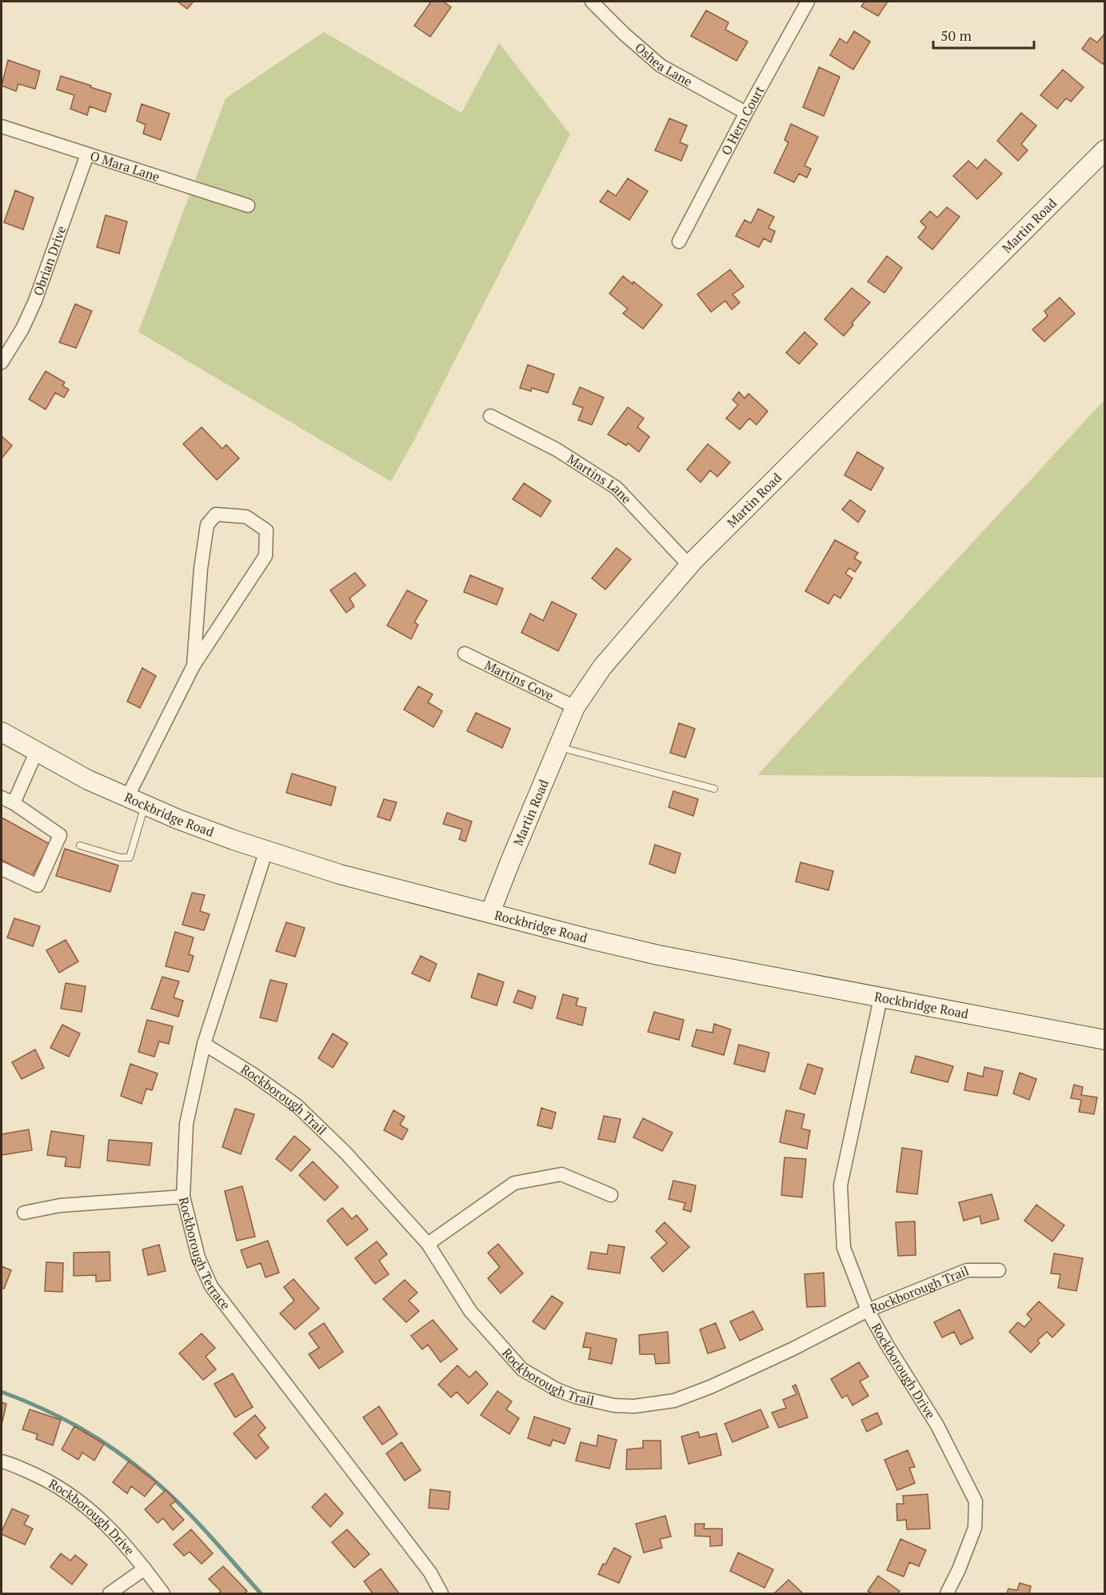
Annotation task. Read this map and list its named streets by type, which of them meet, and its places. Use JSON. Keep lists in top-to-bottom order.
{
  "streets": {
    "main road": ["Martin Road", "Rockbridge Road"],
    "street": [
      "Oshea Lane",
      "O Hern Court",
      "O Mara Lane",
      "Obrian Drive",
      "Martins Lane",
      "Martins Cove",
      "Rockborough Trail",
      "Rockborough Terrace",
      "Rockborough Drive"
    ]
  },
  "crossings": [
    ["Oshea Lane", "O Hern Court"],
    ["O Mara Lane", "Obrian Drive"],
    ["Martin Road", "Martins Lane"],
    ["Martin Road", "Martins Cove"],
    ["Martin Road", "Rockbridge Road"],
    ["Rockbridge Road", "Rockborough Terrace"],
    ["Rockbridge Road", "Rockborough Drive"],
    ["Rockborough Trail", "Rockborough Terrace"],
    ["Rockborough Trail", "Rockborough Drive"]
  ],
  "scale_bar": "50 m"
}
